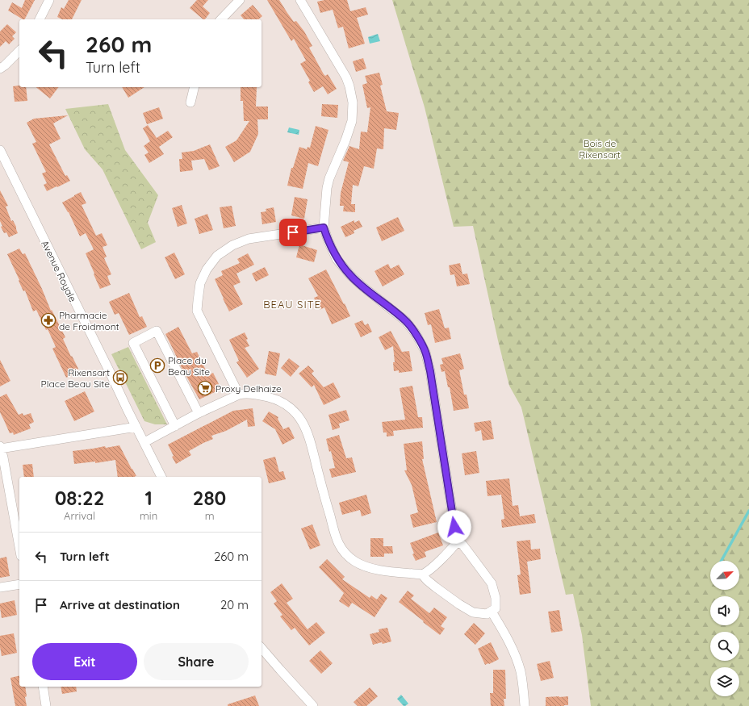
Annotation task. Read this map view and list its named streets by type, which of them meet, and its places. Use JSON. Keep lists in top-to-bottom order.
{
  "streets": {
    "street": ["Avenue Royale"]
  },
  "districts": ["BEAU SITE"],
  "parks": ["Bois de Rixensart"],
  "places": {
    "pharmacy": ["Pharmacie de Froidmont"],
    "parking": ["Place du Beau Site"],
    "bus stop": ["Rixensart Place Beau Site"],
    "supermarket": ["Proxy Delhaize"]
  },
  "north": "top right",
  "page": {
    "turn": ["260 m", "Turn left"],
    "eta": [
      "08:22",
      "Arrival",
      "1",
      "min",
      "280",
      "m"
    ],
    "list": [
      {
        "name": "Turn left",
        "value": "260 m"
      },
      {
        "name": "Arrive at destination",
        "value": "20 m"
      }
    ],
    "buttons": ["Exit", "Share"]
  }
}
